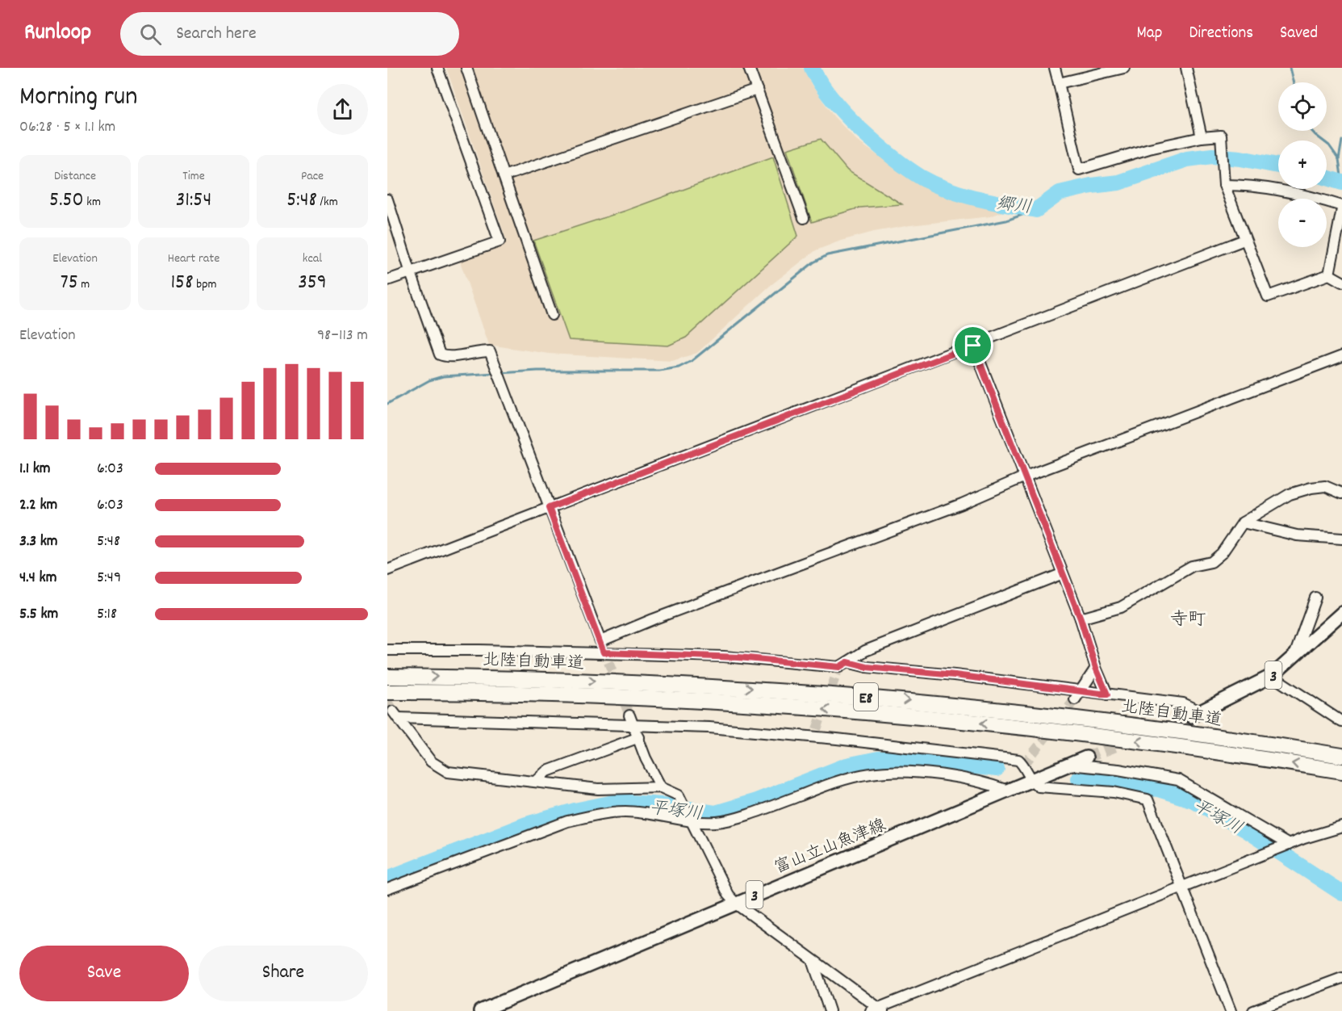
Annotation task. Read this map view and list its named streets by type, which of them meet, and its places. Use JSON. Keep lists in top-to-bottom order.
{
  "streets": {
    "highway": ["北陸自動車道", "E8"],
    "main road": ["3", "富山立山魚津線"]
  },
  "districts": ["寺町"],
  "water": ["郷川", "平塚川"],
  "page": {
    "header": "Runloop",
    "search": "Search here",
    "nav": ["Map", "Directions", "Saved"],
    "heading": ["Morning run", "06:28 · 5 × 1.1 km"],
    "map_buttons": ["+", "−"],
    "stats": [
      ["Distance", "5.50 km"],
      ["Time", "31:54"],
      ["Pace", "5:48 /km"],
      ["Elevation", "75 m"],
      ["Heart rate", "158 bpm"],
      ["kcal", "359"]
    ],
    "chart": ["Elevation", "98–113 m"],
    "list": [
      {
        "name": "1.1 km",
        "note": "6:03"
      },
      {
        "name": "2.2 km",
        "note": "6:03"
      },
      {
        "name": "3.3 km",
        "note": "5:48"
      },
      {
        "name": "4.4 km",
        "note": "5:49"
      },
      {
        "name": "5.5 km",
        "note": "5:18"
      }
    ],
    "buttons": ["Save", "Share"]
  }
}
